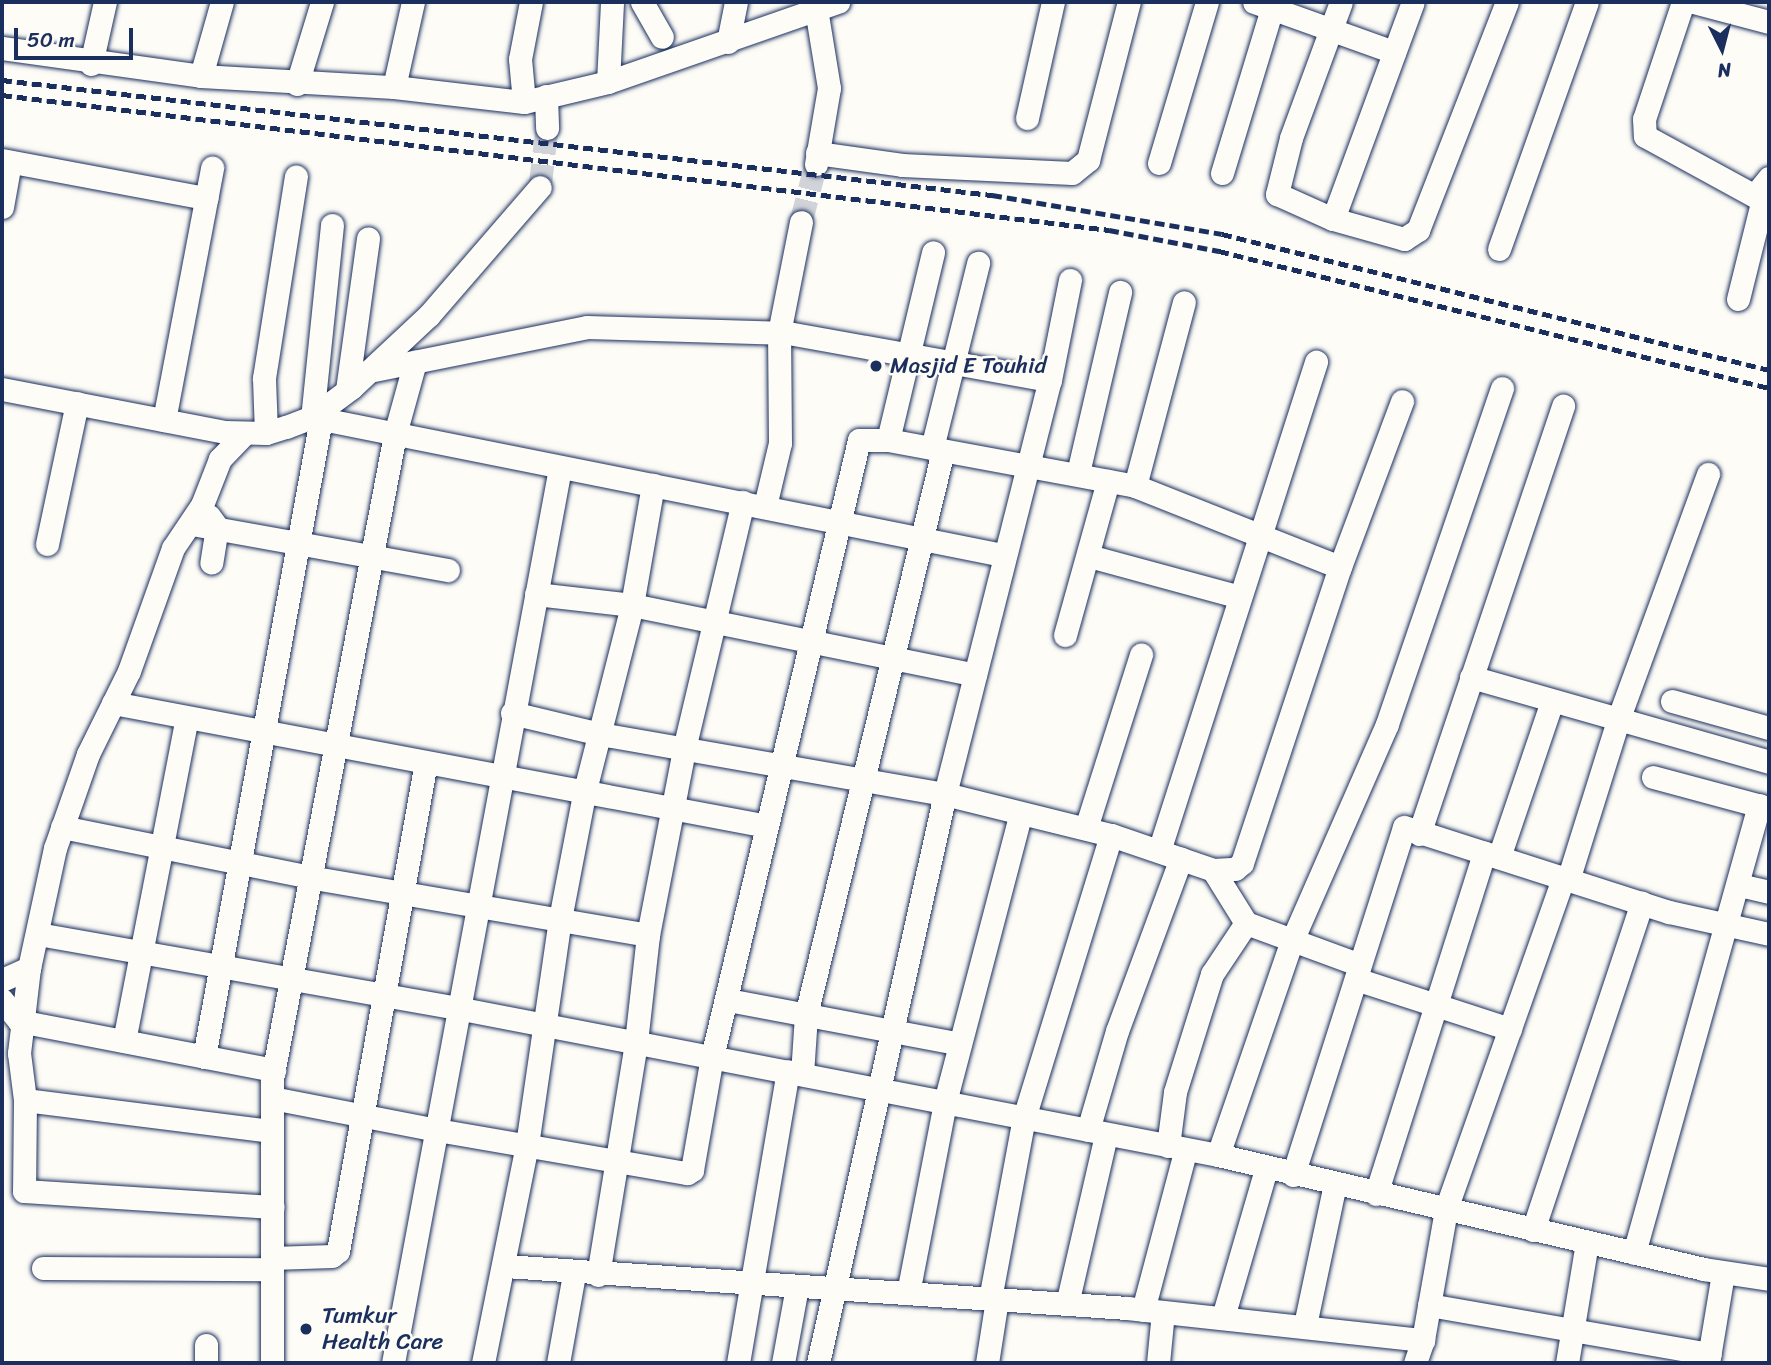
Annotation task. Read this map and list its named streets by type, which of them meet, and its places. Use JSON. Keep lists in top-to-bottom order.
{
  "places": ["Masjid E Touhid", "Tumkur Health Care"],
  "scale_bar": "50 m",
  "north": "bottom"
}
